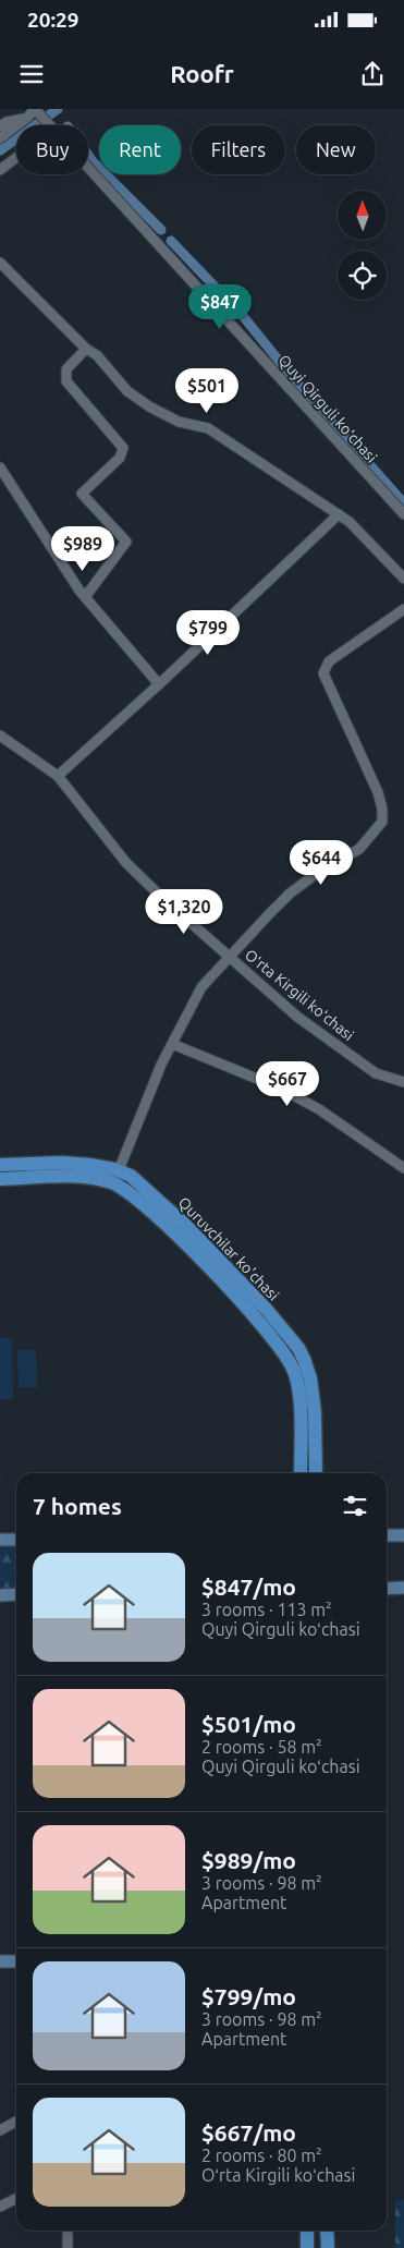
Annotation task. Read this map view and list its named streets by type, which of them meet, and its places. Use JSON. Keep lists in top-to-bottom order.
{
  "streets": {
    "main road": ["Quruvchilar ko'chasi"],
    "street": ["Quyi Qirguli koʻchasi", "Oʻrta Kirgili koʻchasi"]
  },
  "north": "top",
  "page": {
    "status": "20:29",
    "header": "Roofr",
    "chip": [
      "Buy",
      "Rent",
      "Filters",
      "New"
    ],
    "price": [
      "$847",
      "$501",
      "$989",
      "$799",
      "$644",
      "$1,320",
      "$667"
    ],
    "heading": "7 homes",
    "list": [
      {
        "name": "$847/mo",
        "note": "3 rooms · 113 m² · Quyi Qirguli koʻchasi"
      },
      {
        "name": "$501/mo",
        "note": "2 rooms · 58 m² · Quyi Qirguli koʻchasi"
      },
      {
        "name": "$989/mo",
        "note": "3 rooms · 98 m² · Apartment"
      },
      {
        "name": "$799/mo",
        "note": "3 rooms · 98 m² · Apartment"
      },
      {
        "name": "$667/mo",
        "note": "2 rooms · 80 m² · Oʻrta Kirgili koʻchasi"
      }
    ]
  }
}
